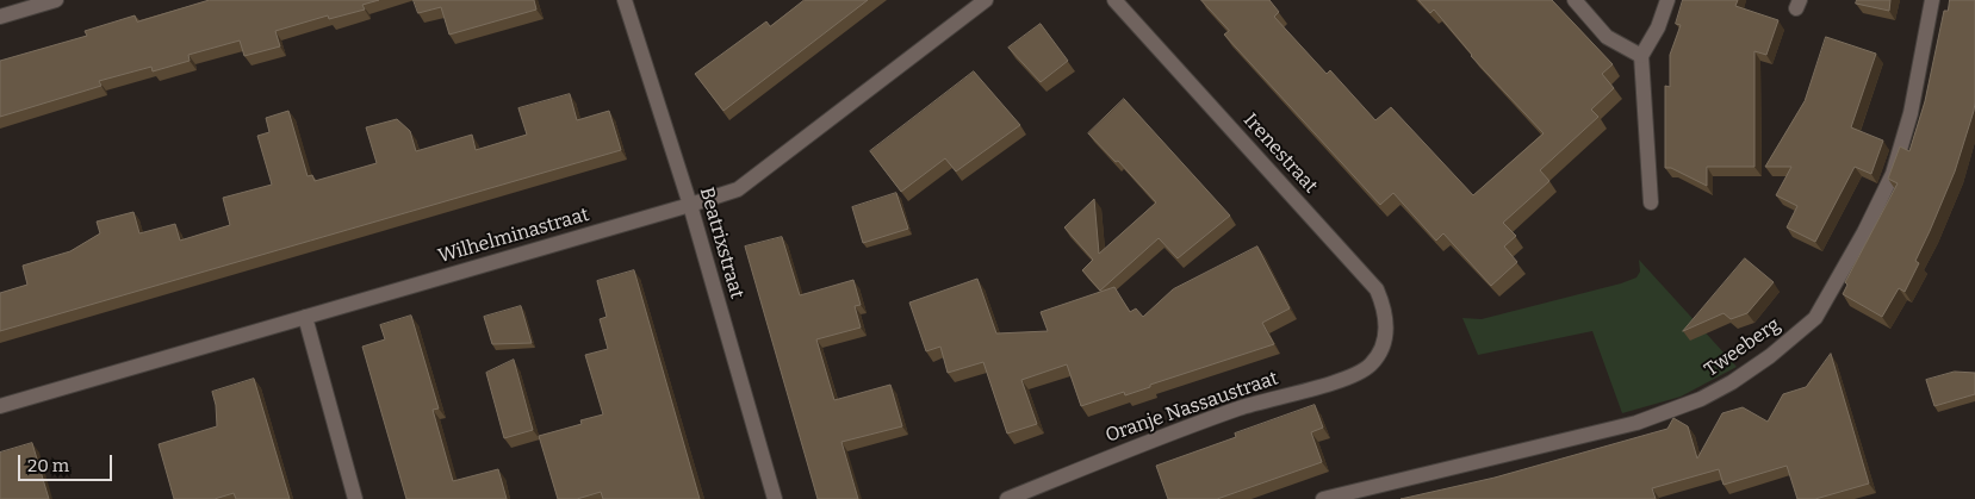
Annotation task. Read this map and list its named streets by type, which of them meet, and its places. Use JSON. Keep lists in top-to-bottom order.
{
  "streets": {
    "street": [
      "Irenestraat",
      "Wilhelminastraat",
      "Beatrixstraat",
      "Tweeberg",
      "Oranje Nassaustraat"
    ]
  },
  "crossings": [
    ["Irenestraat", "Oranje Nassaustraat"],
    ["Wilhelminastraat", "Beatrixstraat"]
  ],
  "scale_bar": "20 m"
}
